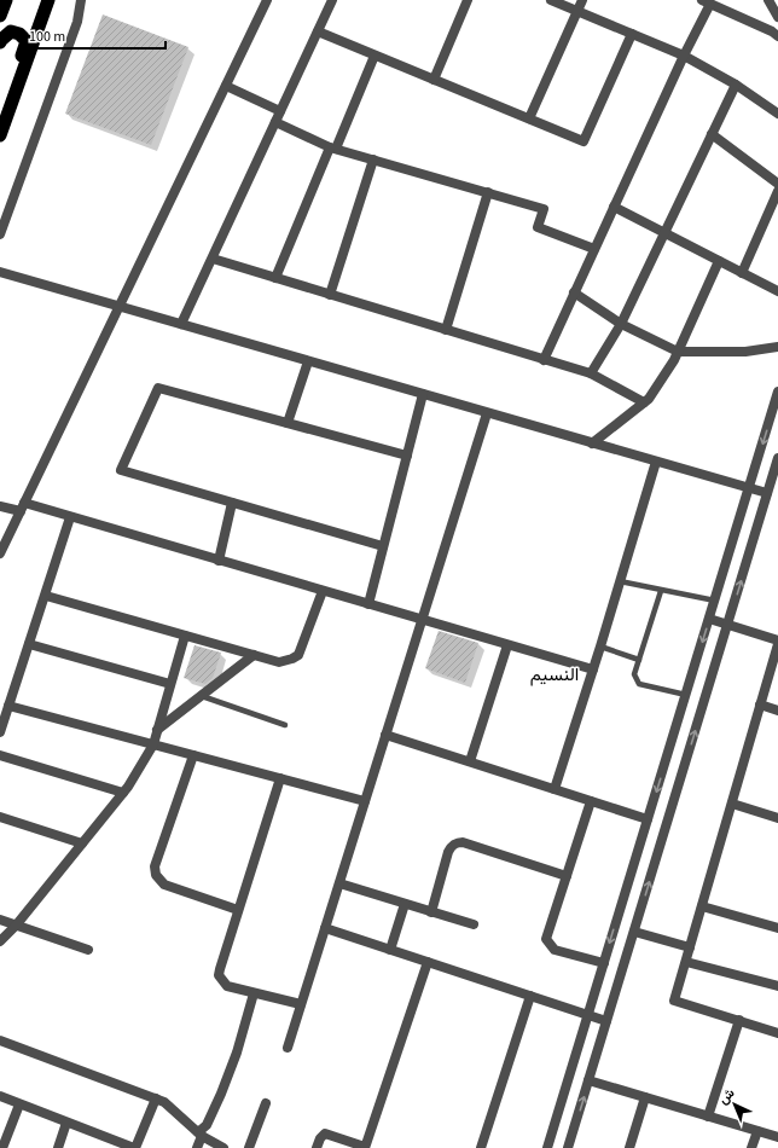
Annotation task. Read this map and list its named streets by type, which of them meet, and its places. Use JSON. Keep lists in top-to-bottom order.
{
  "districts": ["النسيم"],
  "scale_bar": "100 m",
  "north": "top left"
}
